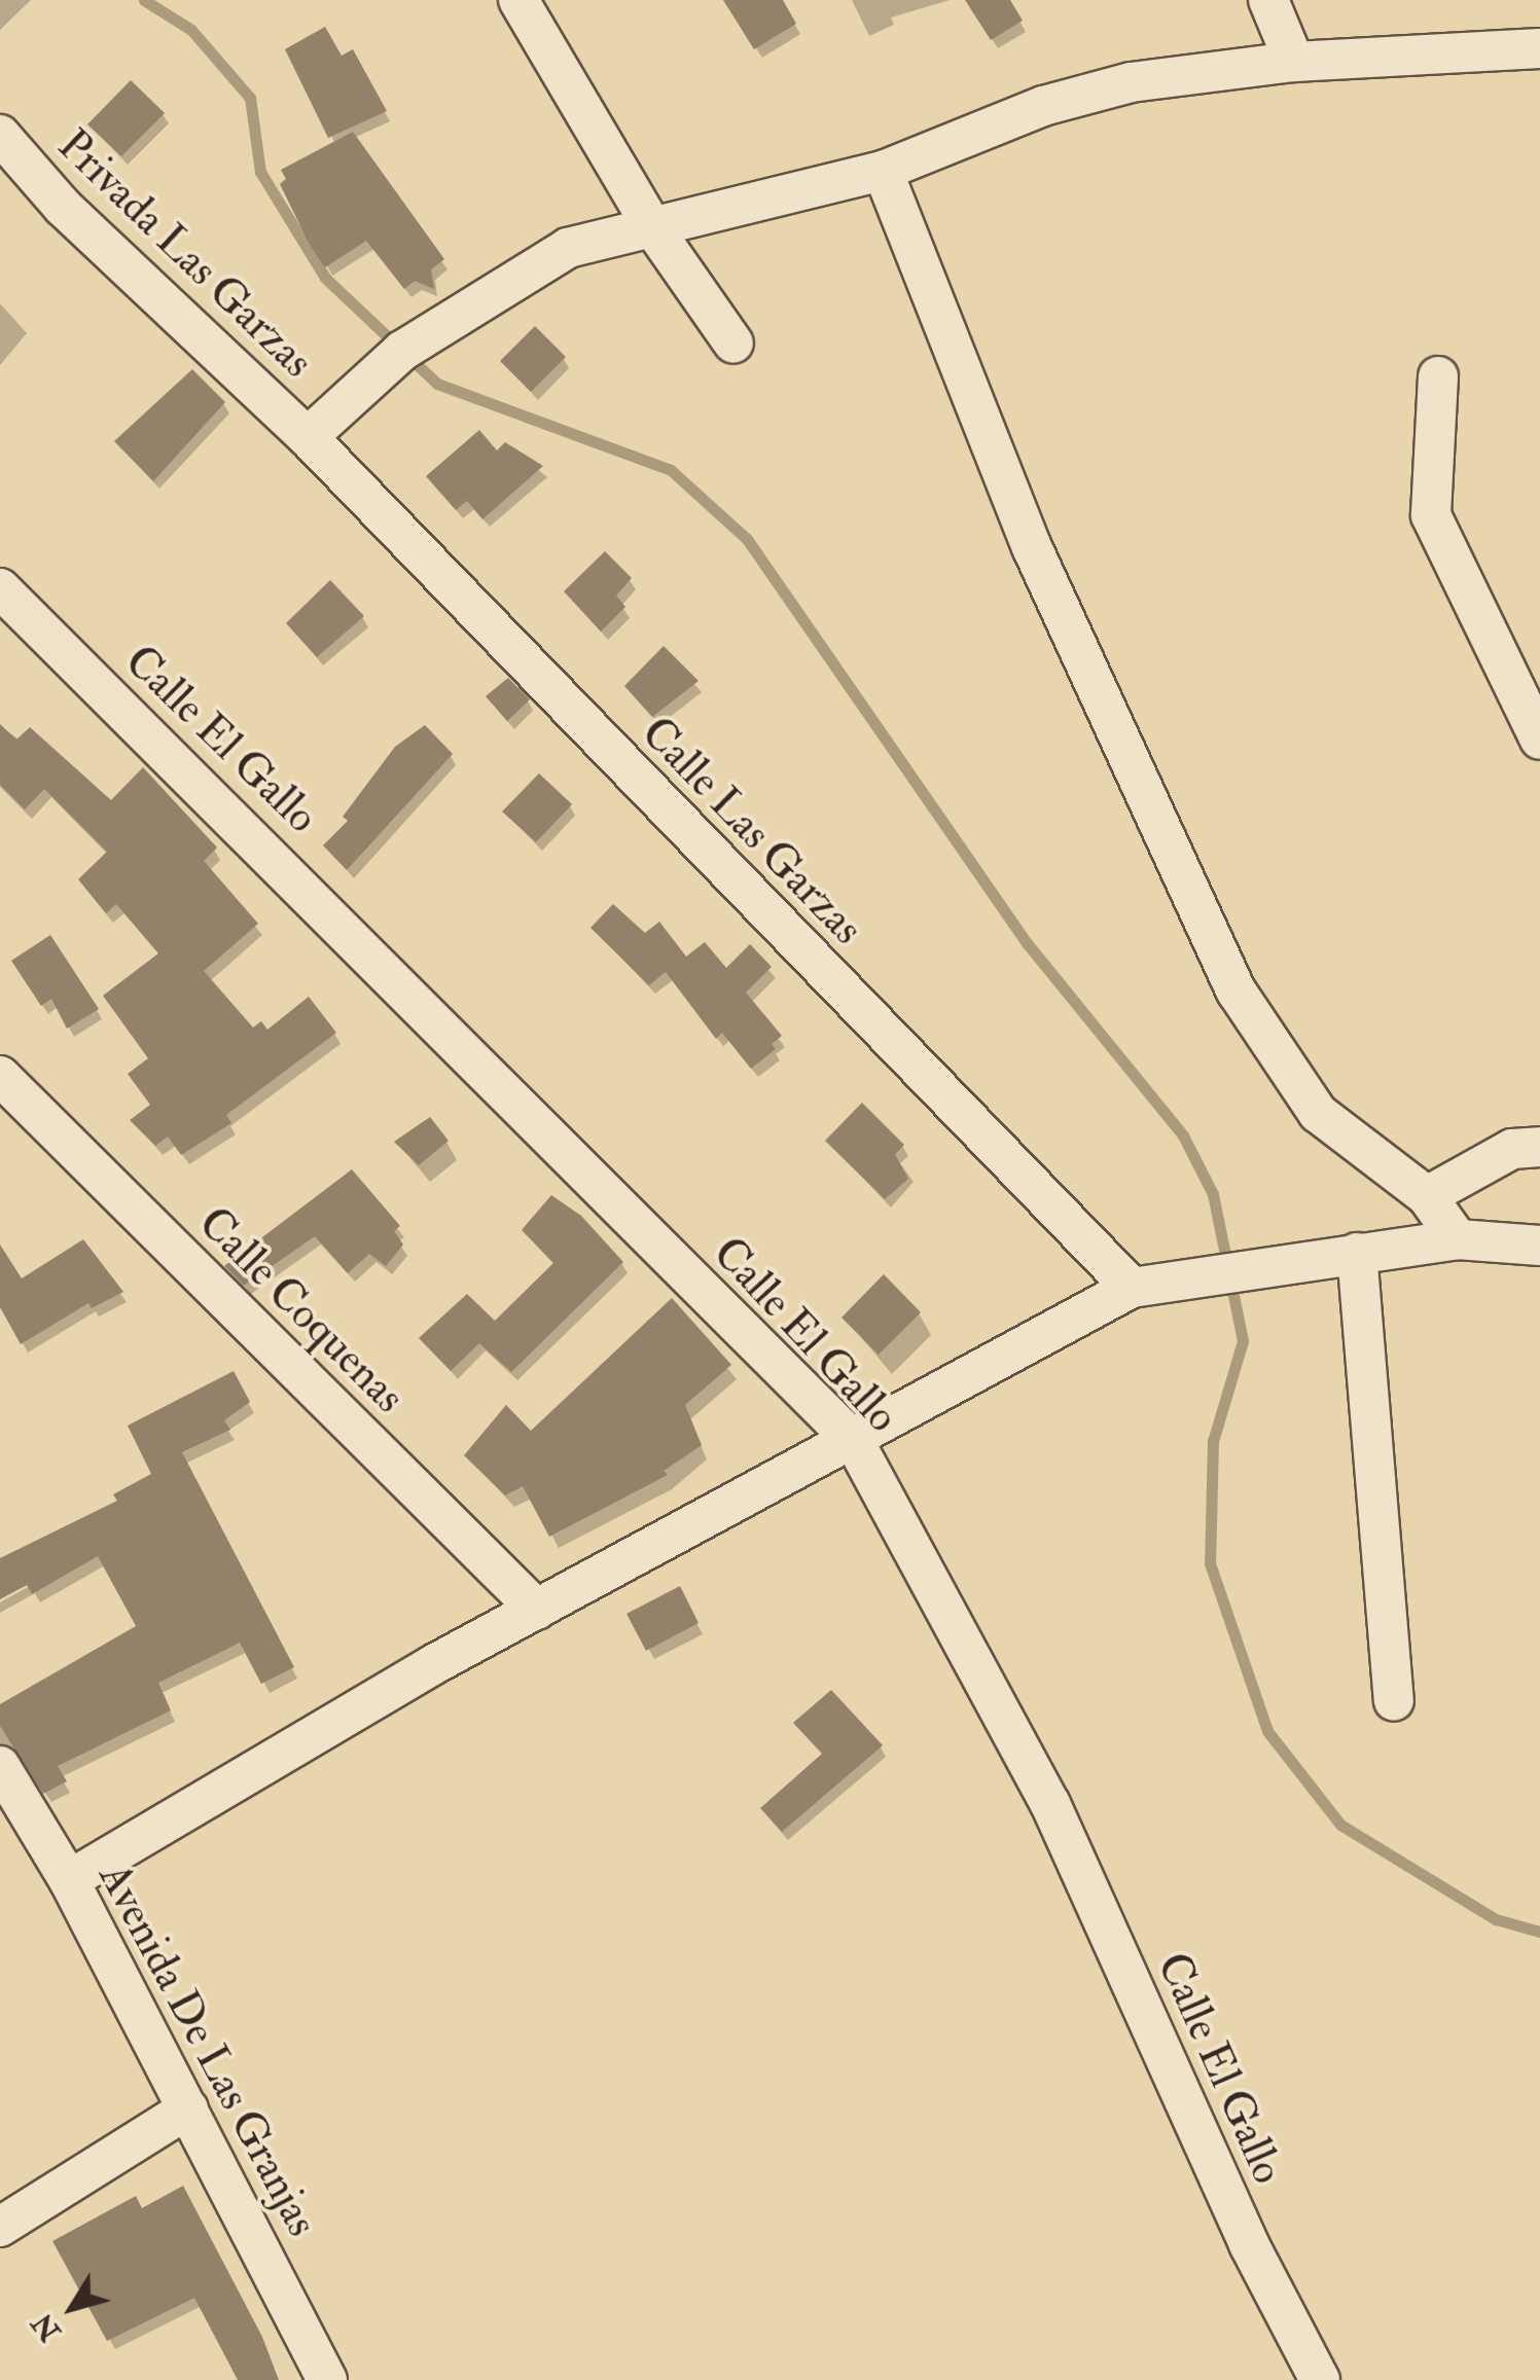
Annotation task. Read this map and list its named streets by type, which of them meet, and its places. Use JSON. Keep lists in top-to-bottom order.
{
  "streets": {
    "street": [
      "Privada Las Garzas",
      "Calle El Gallo",
      "Calle Las Garzas",
      "Calle Coquenas",
      "Avenida De Las Granjas"
    ]
  },
  "crossings": [
    ["Privada Las Garzas", "Calle Las Garzas"]
  ],
  "north": "bottom left"
}
